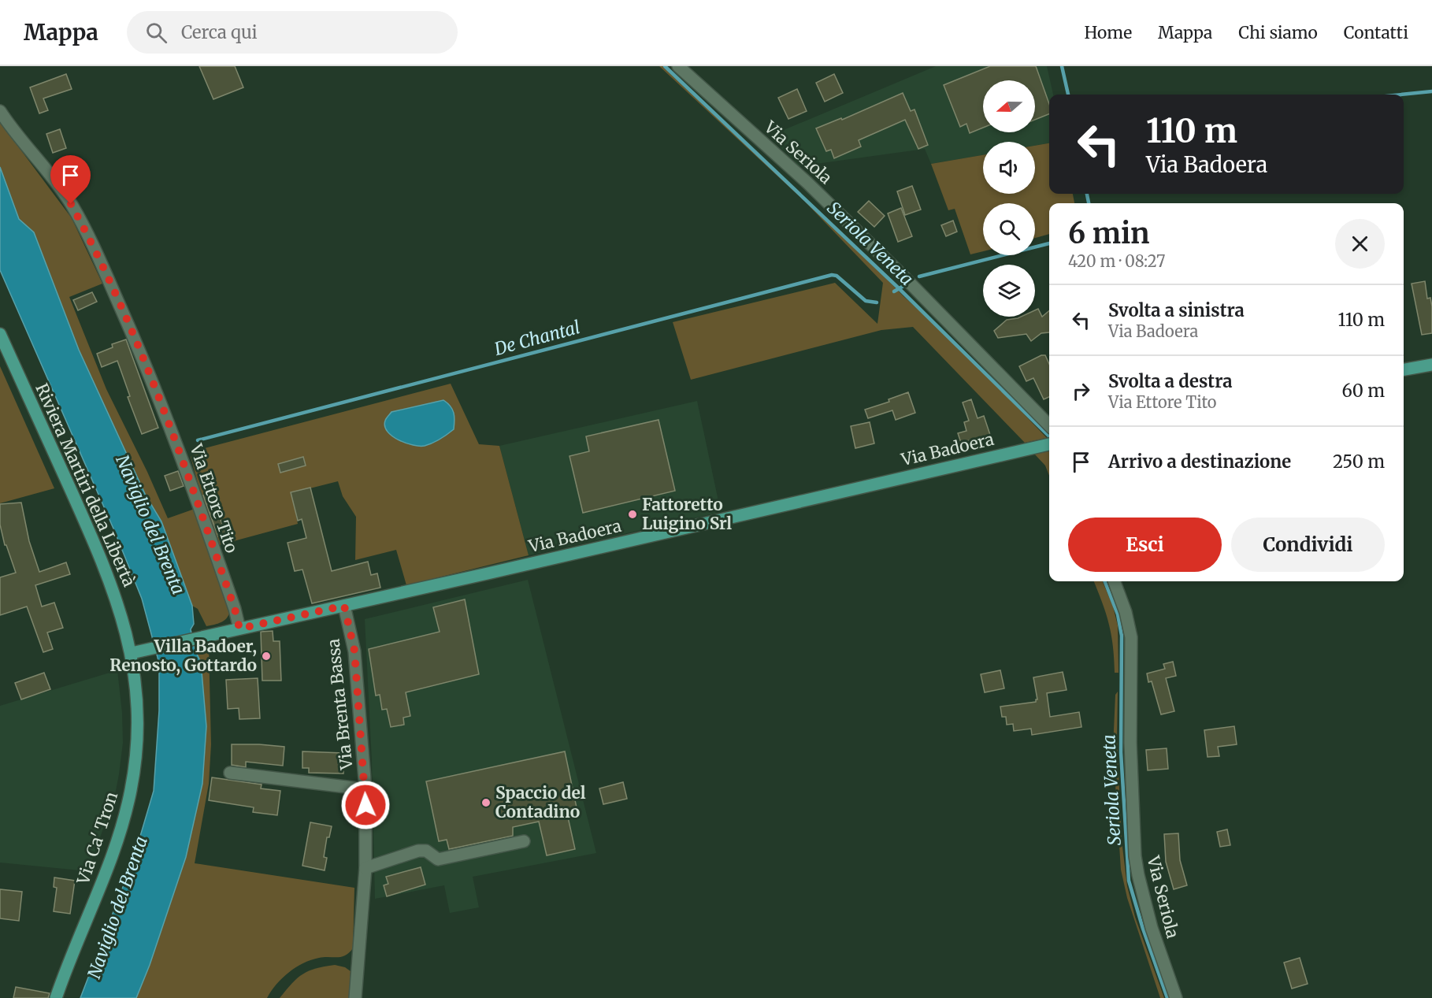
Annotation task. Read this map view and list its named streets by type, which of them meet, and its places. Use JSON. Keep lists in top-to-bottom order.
{
  "streets": {
    "main road": ["Via Badoera", "Riviera Martiri della Libertà", "Via Ca' Tron"],
    "street": ["Via Seriola", "Via Ettore Tito", "Via Brenta Bassa"]
  },
  "crossings": [
    ["Via Badoera", "Riviera Martiri della Libertà"],
    ["Via Badoera", "Via Ettore Tito"],
    ["Via Badoera", "Via Brenta Bassa"],
    ["Via Badoera", "Via Ca' Tron"],
    ["Riviera Martiri della Libertà", "Via Ca' Tron"]
  ],
  "water": ["Seriola Veneta", "De Chantal", "Naviglio del Brenta"],
  "places": ["Fattoretto Luigino Srl", "Villa Badoer, Renosto, Gottardo", "Spaccio del Contadino"],
  "north": "left",
  "page": {
    "header": "Mappa",
    "search": "Cerca qui",
    "nav": [
      "Home",
      "Mappa",
      "Chi siamo",
      "Contatti"
    ],
    "turn": ["110 m", "Via Badoera"],
    "heading": ["6 min", "420 m · 08:27"],
    "list": [
      {
        "name": "Svolta a sinistra",
        "note": "Via Badoera",
        "value": "110 m"
      },
      {
        "name": "Svolta a destra",
        "note": "Via Ettore Tito",
        "value": "60 m"
      },
      {
        "name": "Arrivo a destinazione",
        "value": "250 m"
      }
    ],
    "buttons": ["Esci", "Condividi"]
  }
}
